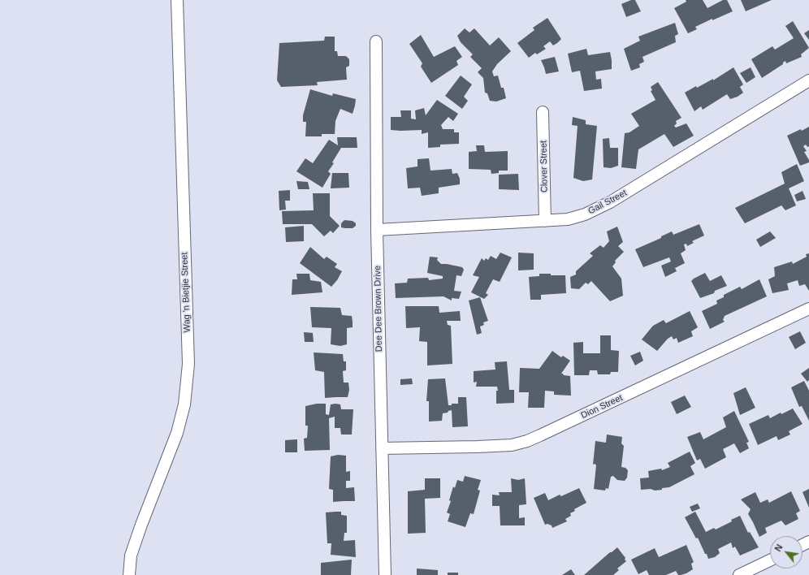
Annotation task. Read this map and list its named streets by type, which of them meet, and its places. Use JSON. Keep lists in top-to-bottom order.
{
  "streets": {
    "street": [
      "Clover Street",
      "Gail Street",
      "Wag 'n Bietjie Street",
      "Dee Dee Brown Drive",
      "Dion Street"
    ]
  },
  "crossings": [
    ["Clover Street", "Gail Street"],
    ["Gail Street", "Dee Dee Brown Drive"],
    ["Dee Dee Brown Drive", "Dion Street"]
  ],
  "north": "top left"
}
